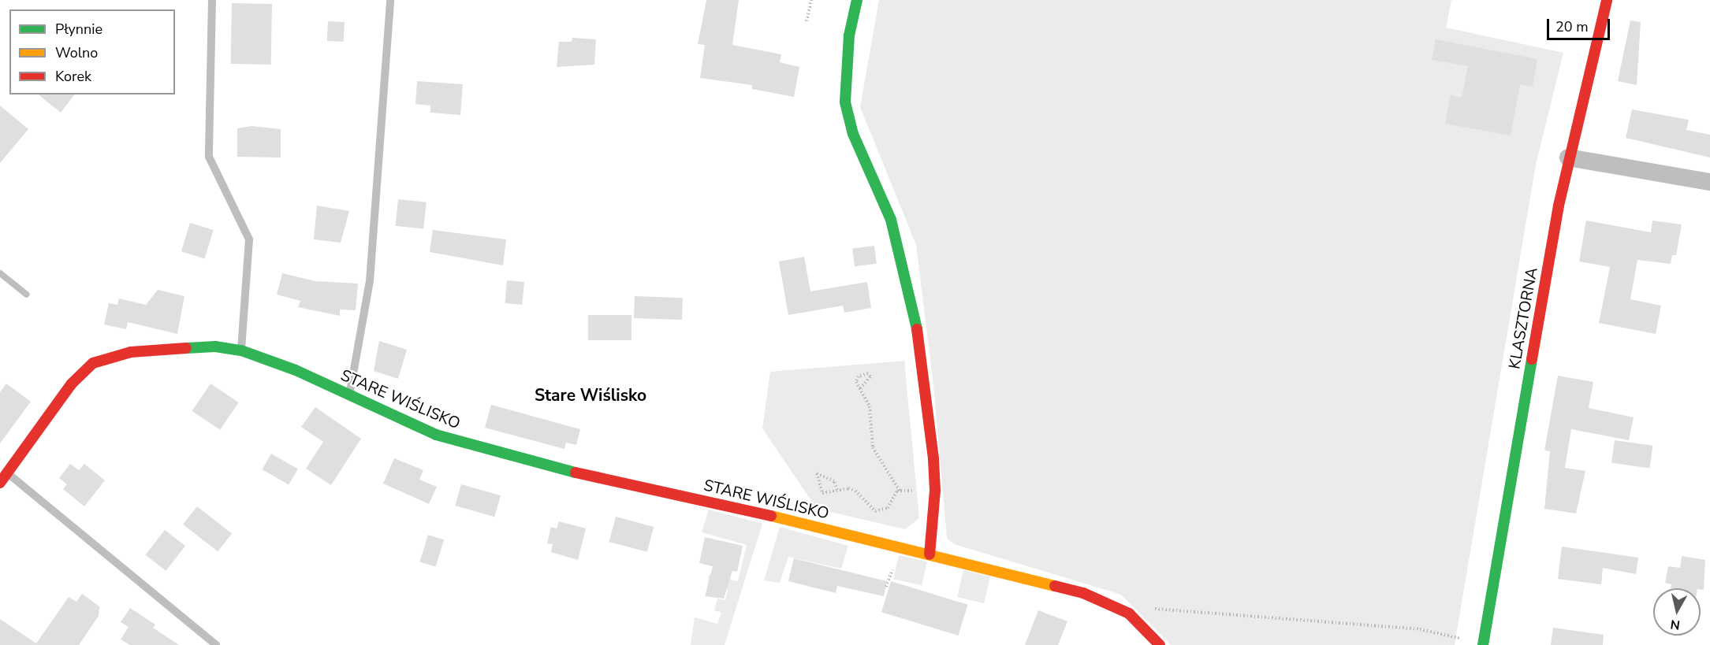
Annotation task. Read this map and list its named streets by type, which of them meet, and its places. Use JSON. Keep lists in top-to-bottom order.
{
  "streets": {
    "street": ["KLASZTORNA", "STARE WIŚLISKO"]
  },
  "districts": ["Stare Wiślisko"],
  "legend": ["Płynnie", "Wolno", "Korek"],
  "scale_bar": "20 m",
  "north": "bottom"
}
